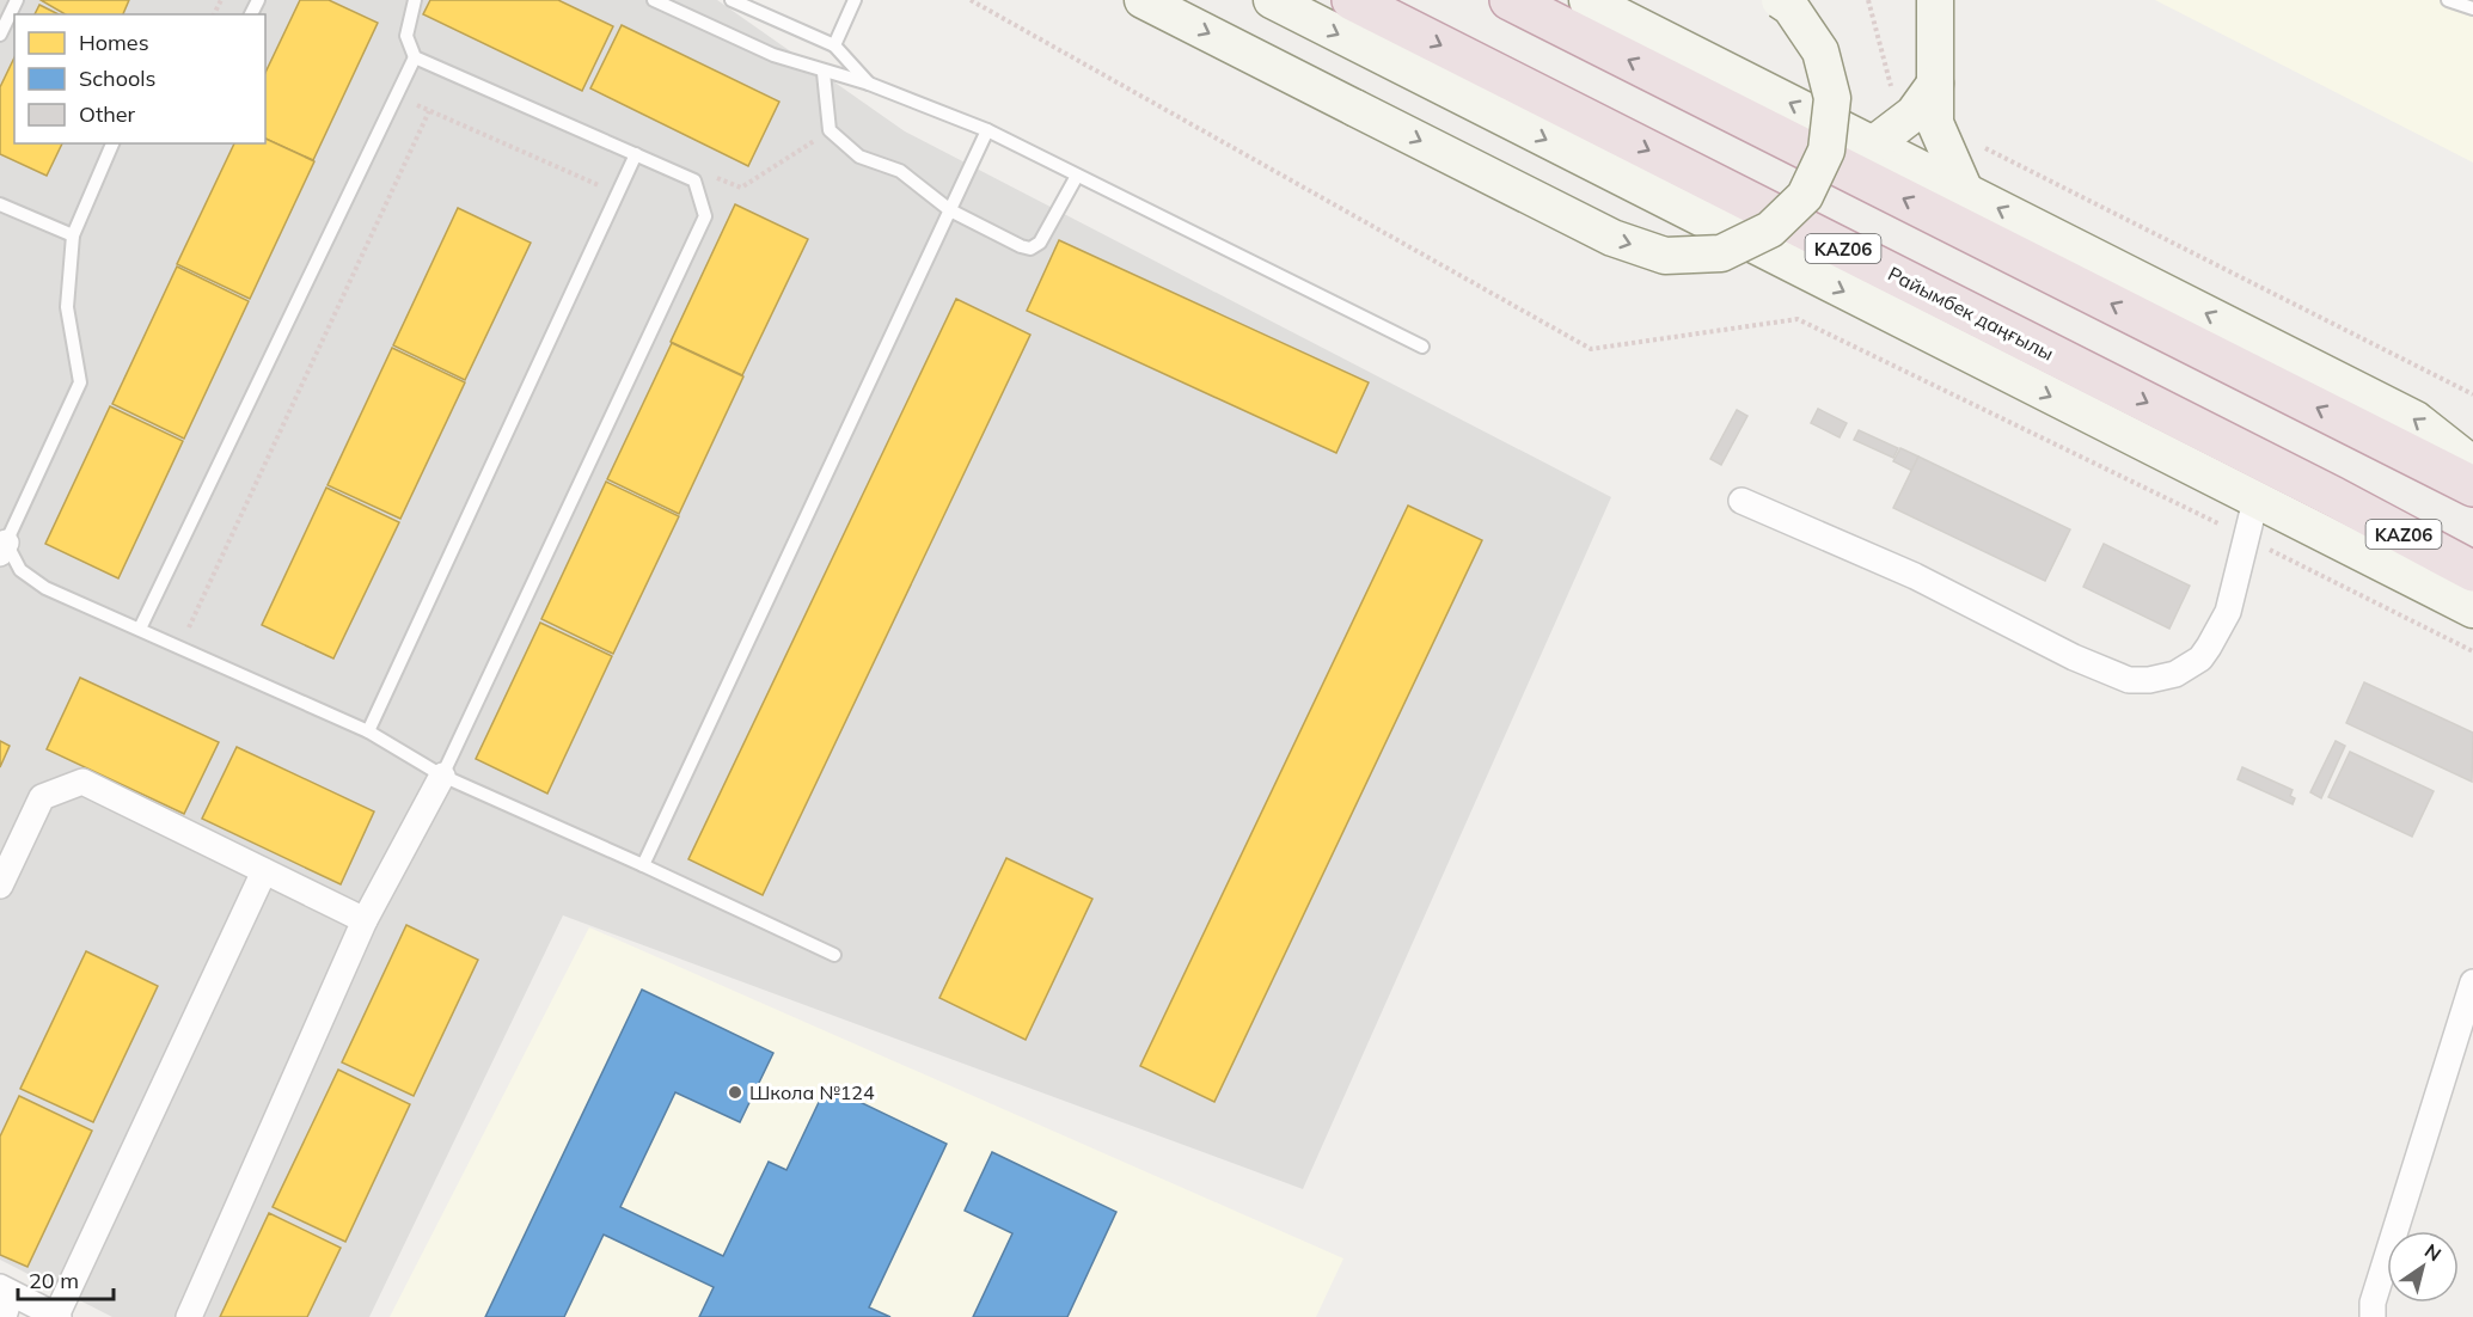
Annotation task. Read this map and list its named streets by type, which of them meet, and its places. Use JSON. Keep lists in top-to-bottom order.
{
  "streets": {
    "highway": ["KАZ06", "Райымбек даңғылы"]
  },
  "places": ["Школа №124"],
  "legend": ["Homes", "Schools", "Other"],
  "scale_bar": "20 m",
  "north": "top right"
}
